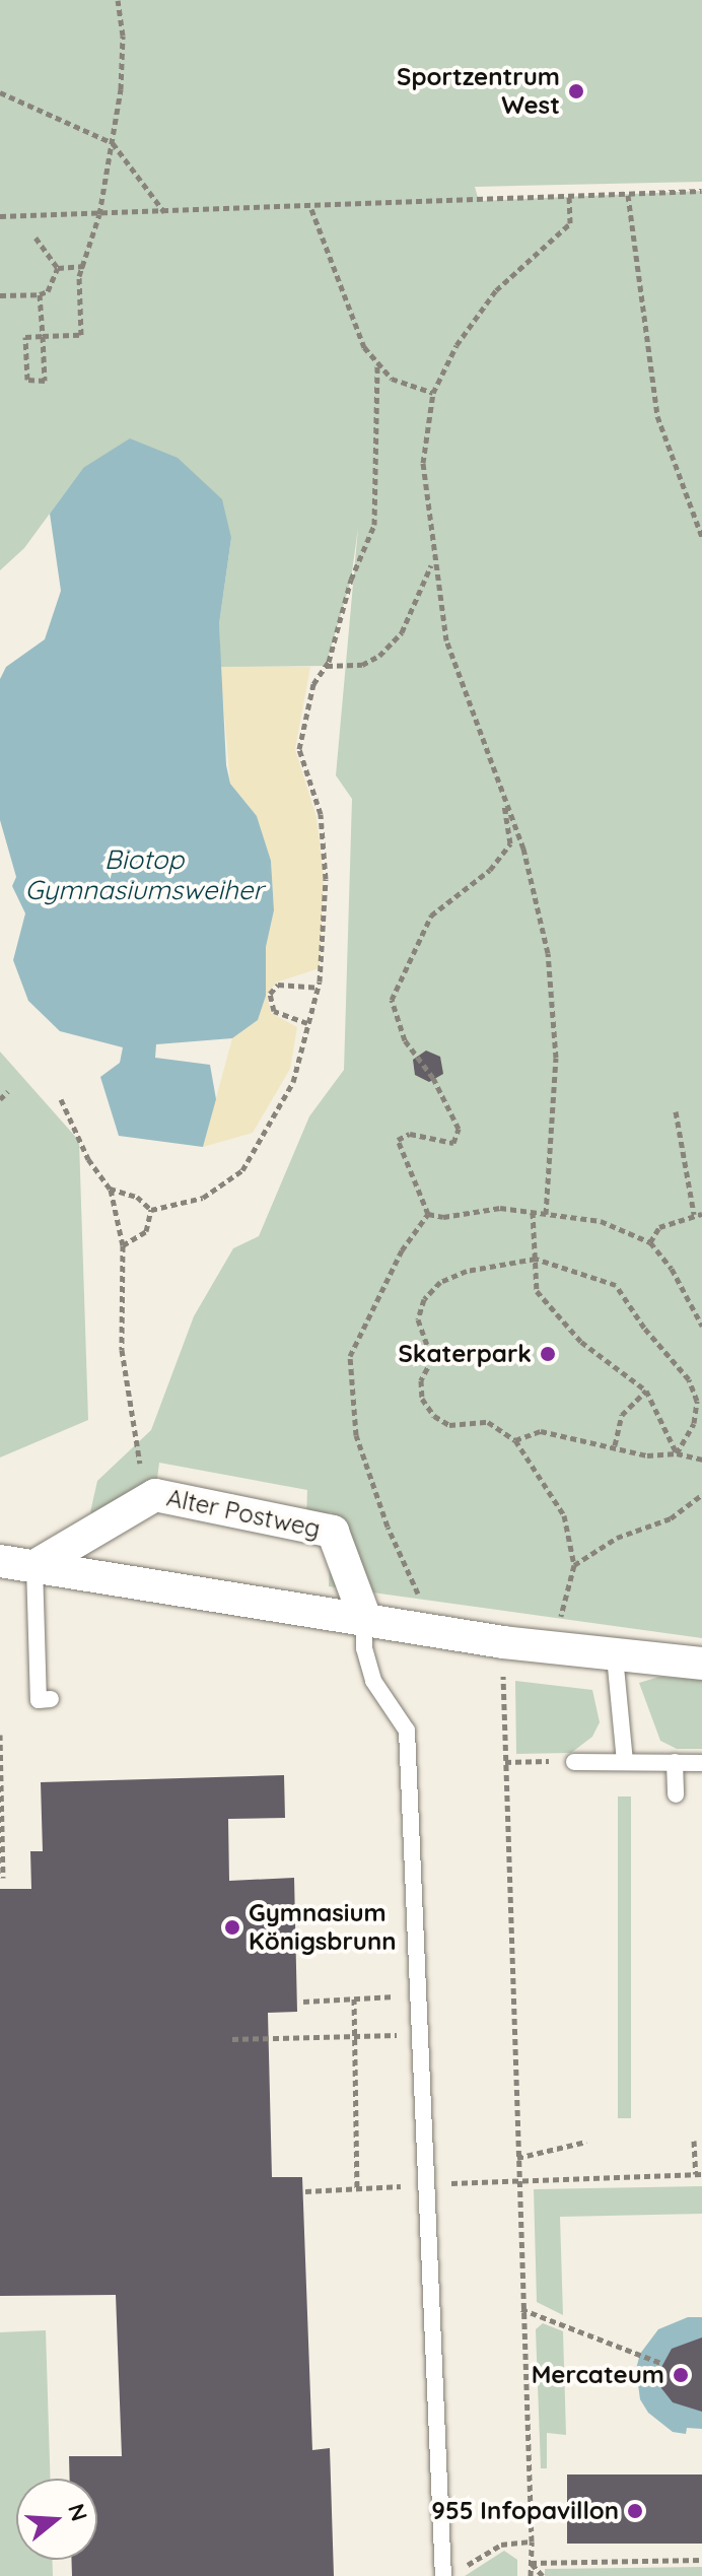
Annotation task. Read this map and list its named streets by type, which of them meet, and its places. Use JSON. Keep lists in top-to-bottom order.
{
  "streets": {
    "street": ["Alter Postweg"]
  },
  "water": ["Biotop Gymnasiumsweiher"],
  "places": [
    "Sportzentrum West",
    "Skaterpark",
    "Gymnasium Königsbrunn",
    "Mercateum",
    "955 Infopavillon"
  ],
  "north": "right"
}
